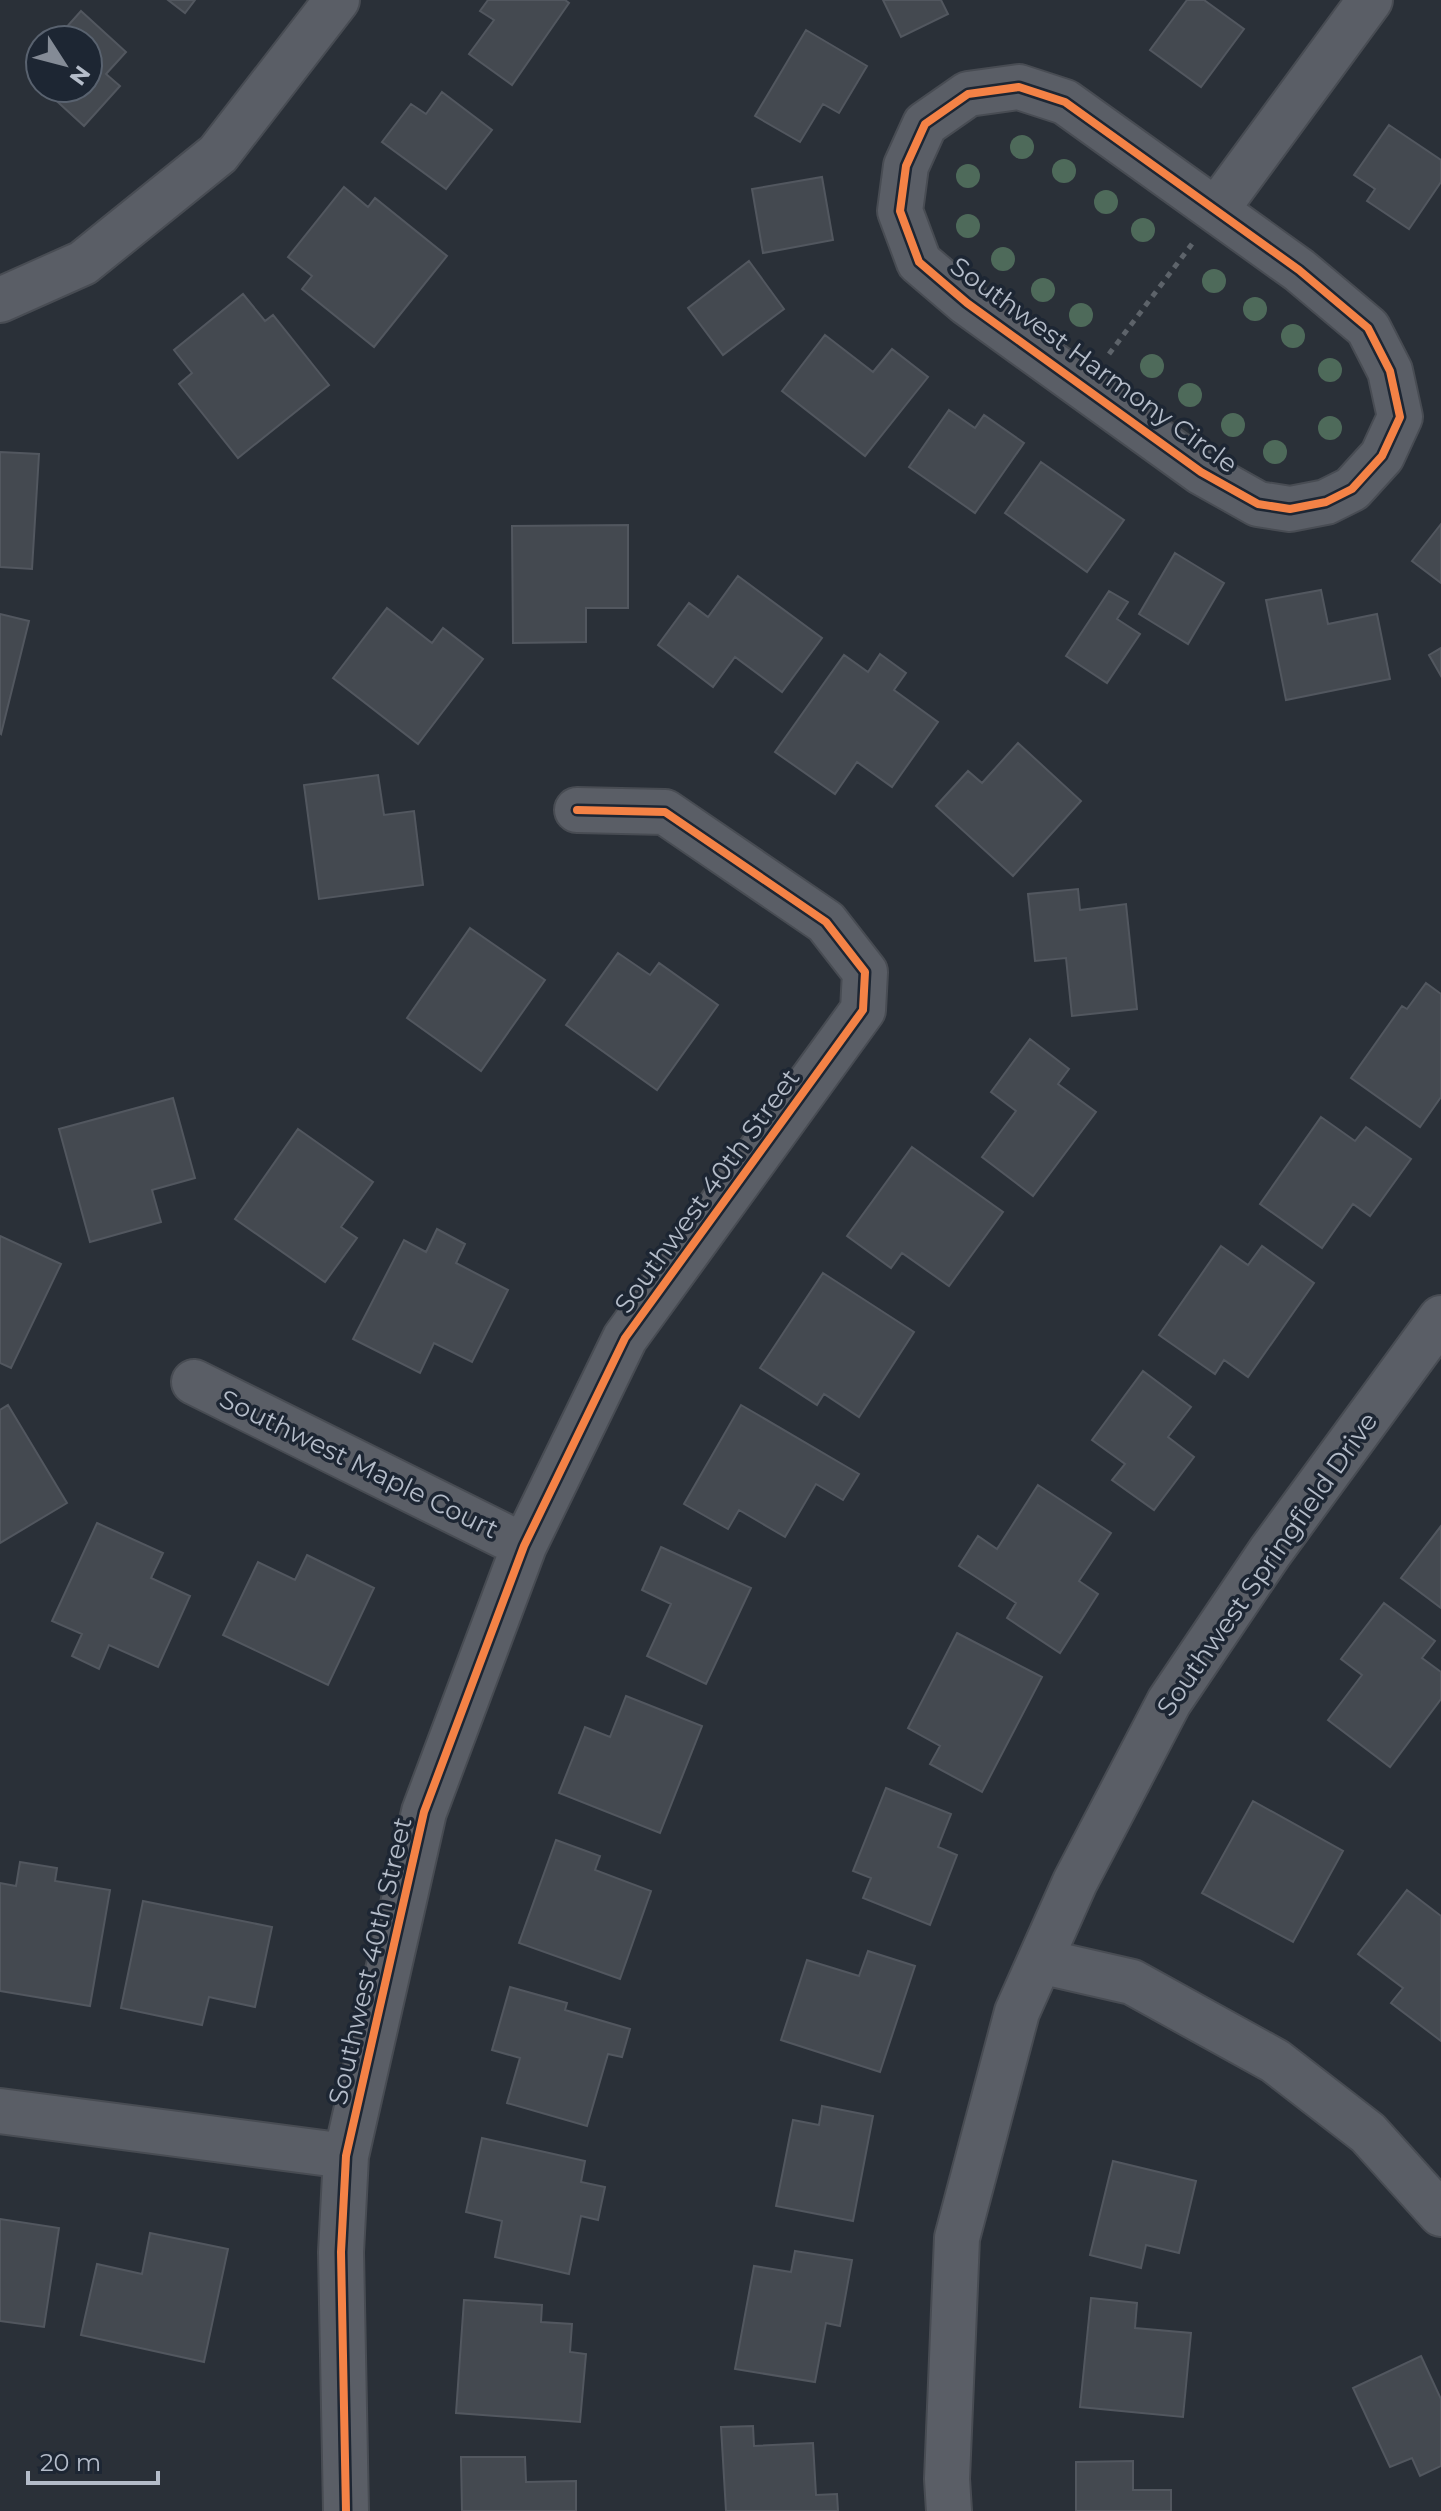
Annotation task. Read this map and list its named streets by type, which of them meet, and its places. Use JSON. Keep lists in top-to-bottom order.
{
  "streets": {
    "street": [
      "Southwest Harmony Circle",
      "Southwest 40th Street",
      "Southwest Maple Court",
      "Southwest Springfield Drive"
    ]
  },
  "crossings": [
    ["Southwest 40th Street", "Southwest Maple Court"]
  ],
  "scale_bar": "20 m",
  "north": "bottom right"
}
